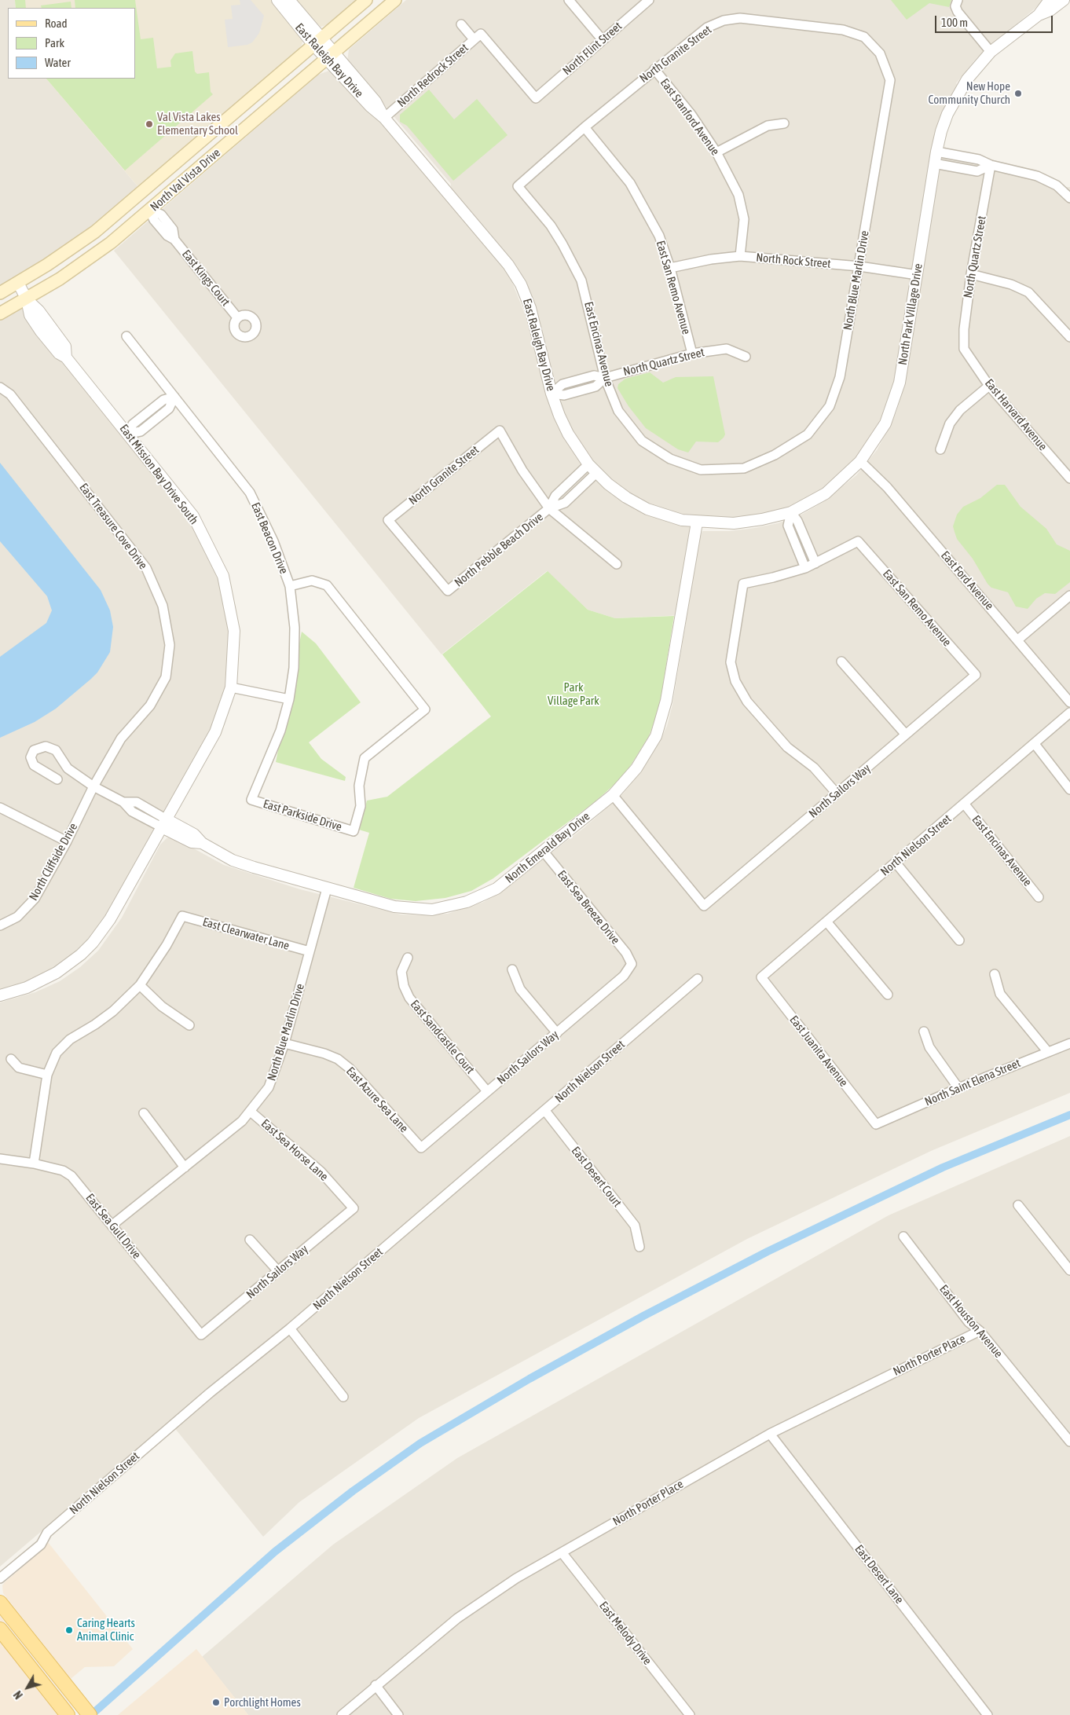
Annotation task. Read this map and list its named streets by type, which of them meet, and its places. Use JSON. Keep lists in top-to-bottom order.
{
  "streets": {
    "main road": ["North Val Vista Drive"],
    "street": [
      "North Flint Street",
      "North Granite Street",
      "East Raleigh Bay Drive",
      "North Redrock Street",
      "East Stanford Avenue",
      "North Quartz Street",
      "North Rock Street",
      "East Kings Court",
      "North Blue Marlin Drive",
      "East San Remo Avenue",
      "North Park Village Drive",
      "East Encinas Avenue",
      "East Harvard Avenue",
      "East Mission Bay Drive South",
      "East Treasure Cove Drive",
      "East Beacon Drive",
      "North Pebble Beach Drive",
      "East Ford Avenue",
      "North Sailors Way",
      "East Parkside Drive",
      "North Nielson Street",
      "North Emerald Bay Drive",
      "North Cliffside Drive",
      "East Sea Breeze Drive",
      "East Clearwater Lane",
      "East Sandcastle Court",
      "East Juanita Avenue",
      "North Saint Elena Street",
      "East Azure Sea Lane",
      "East Sea Horse Lane",
      "East Desert Court",
      "East Sea Gull Drive",
      "East Houston Avenue",
      "North Porter Place",
      "East Desert Lane",
      "East Melody Drive"
    ]
  },
  "crossings": [
    ["North Flint Street", "North Redrock Street"],
    ["North Granite Street", "East Stanford Avenue"],
    ["North Granite Street", "North Blue Marlin Drive"],
    ["North Granite Street", "East San Remo Avenue"],
    ["North Granite Street", "East Encinas Avenue"],
    ["North Granite Street", "North Pebble Beach Drive"],
    ["East Raleigh Bay Drive", "North Redrock Street"],
    ["East Raleigh Bay Drive", "North Val Vista Drive"],
    ["East Raleigh Bay Drive", "North Quartz Street"],
    ["East Raleigh Bay Drive", "North Park Village Drive"],
    ["East Raleigh Bay Drive", "North Pebble Beach Drive"],
    ["East Raleigh Bay Drive", "North Emerald Bay Drive"],
    ["East Stanford Avenue", "North Rock Street"],
    ["North Val Vista Drive", "East Kings Court"],
    ["North Val Vista Drive", "East Mission Bay Drive South"],
    ["North Quartz Street", "East San Remo Avenue"],
    ["North Quartz Street", "East Encinas Avenue"],
    ["North Quartz Street", "East Harvard Avenue"],
    ["North Rock Street", "North Blue Marlin Drive"],
    ["North Rock Street", "East San Remo Avenue"],
    ["North Rock Street", "North Park Village Drive"],
    ["North Blue Marlin Drive", "East Encinas Avenue"],
    ["North Blue Marlin Drive", "North Emerald Bay Drive"],
    ["North Blue Marlin Drive", "East Clearwater Lane"],
    ["North Blue Marlin Drive", "East Azure Sea Lane"],
    ["North Blue Marlin Drive", "East Sea Horse Lane"],
    ["North Blue Marlin Drive", "East Sea Gull Drive"],
    ["East San Remo Avenue", "North Sailors Way"],
    ["North Park Village Drive", "East Ford Avenue"],
    ["North Park Village Drive", "North Emerald Bay Drive"],
    ["East Encinas Avenue", "North Nielson Street"],
    ["East Mission Bay Drive South", "North Emerald Bay Drive"],
    ["East Treasure Cove Drive", "North Emerald Bay Drive"],
    ["East Treasure Cove Drive", "North Cliffside Drive"],
    ["East Beacon Drive", "East Parkside Drive"],
    ["North Sailors Way", "North Emerald Bay Drive"],
    ["North Sailors Way", "East Sea Breeze Drive"],
    ["North Sailors Way", "East Sandcastle Court"],
    ["North Sailors Way", "East Azure Sea Lane"],
    ["North Sailors Way", "East Sea Horse Lane"],
    ["North Sailors Way", "East Sea Gull Drive"],
    ["North Nielson Street", "East Juanita Avenue"],
    ["North Nielson Street", "East Desert Court"],
    ["North Emerald Bay Drive", "North Cliffside Drive"],
    ["North Emerald Bay Drive", "East Sea Breeze Drive"],
    ["East Juanita Avenue", "North Saint Elena Street"],
    ["East Houston Avenue", "North Porter Place"],
    ["North Porter Place", "East Desert Lane"],
    ["North Porter Place", "East Melody Drive"]
  ],
  "parks": ["Park Village Park"],
  "places": [
    "New Hope Community Church",
    "Val Vista Lakes Elementary School",
    "Caring Hearts Animal Clinic",
    "Porchlight Homes"
  ],
  "legend": ["Road", "Park", "Water"],
  "scale_bar": "100 m",
  "north": "bottom left"
}
